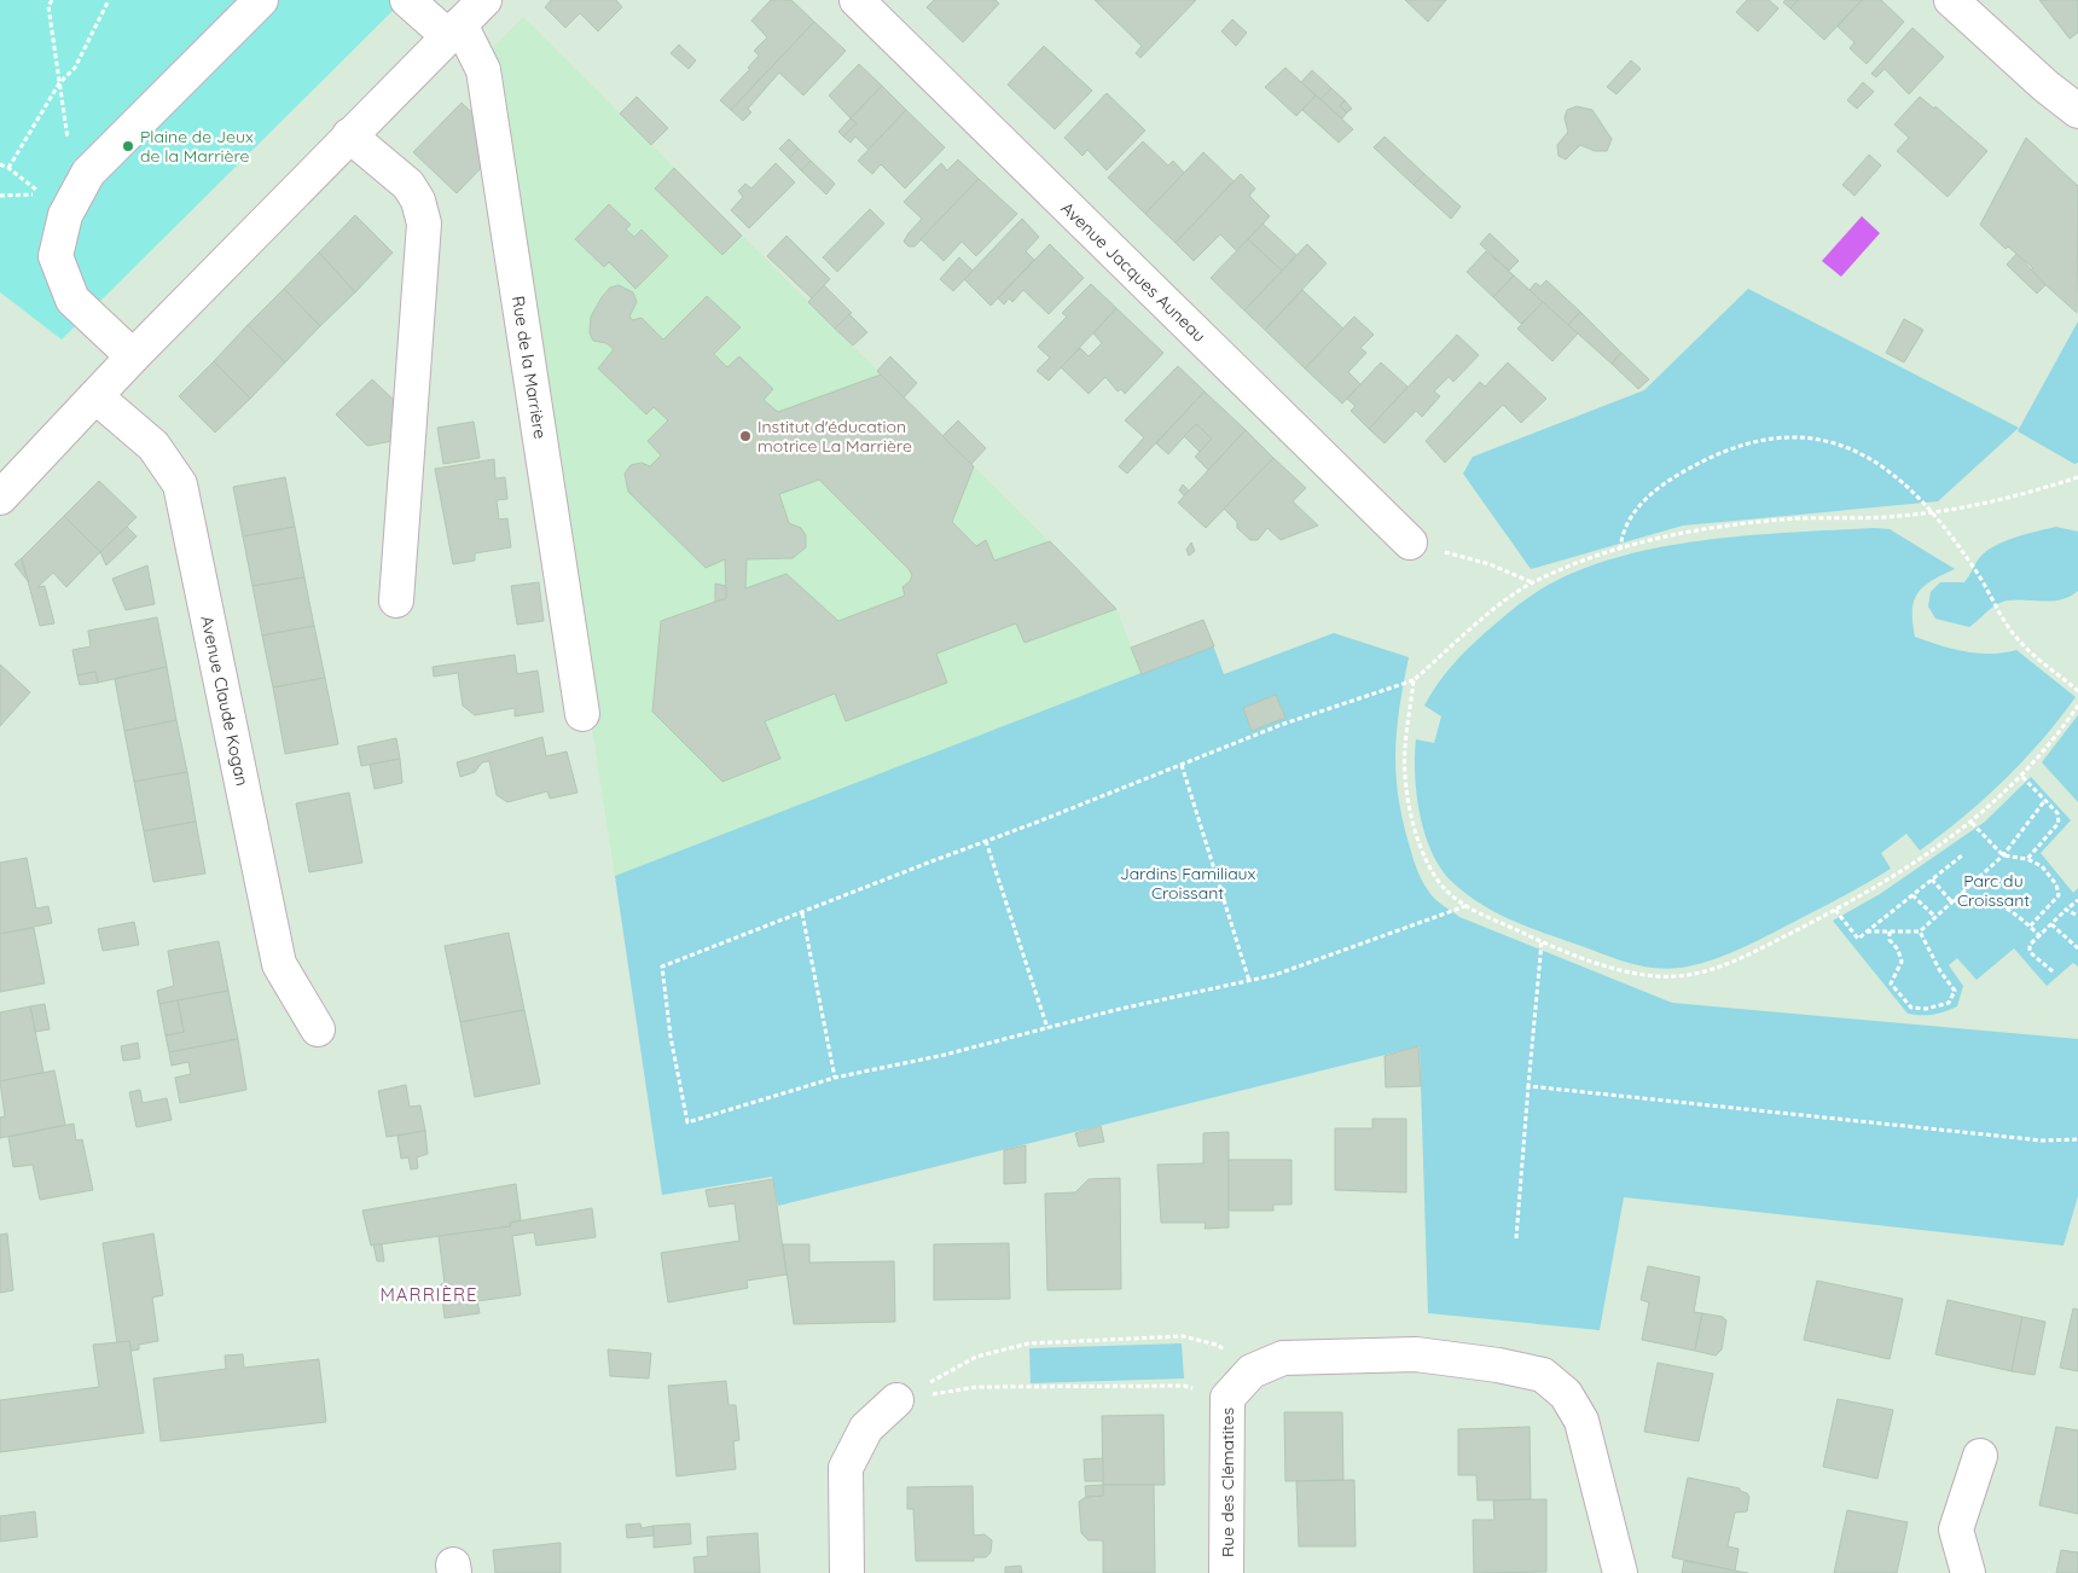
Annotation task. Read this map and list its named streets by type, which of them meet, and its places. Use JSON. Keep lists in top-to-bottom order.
{
  "streets": {
    "street": [
      "Avenue Jacques Auneau",
      "Rue de la Marrière",
      "Avenue Claude Kogan",
      "Rue des Clématites"
    ]
  },
  "districts": ["MARRIÈRE"],
  "parks": ["Jardins Familiaux Croissant", "Parc du Croissant"],
  "places": ["Plaine de Jeux de la Marrière", "Institut d'éducation motrice La Marrière"]
}
